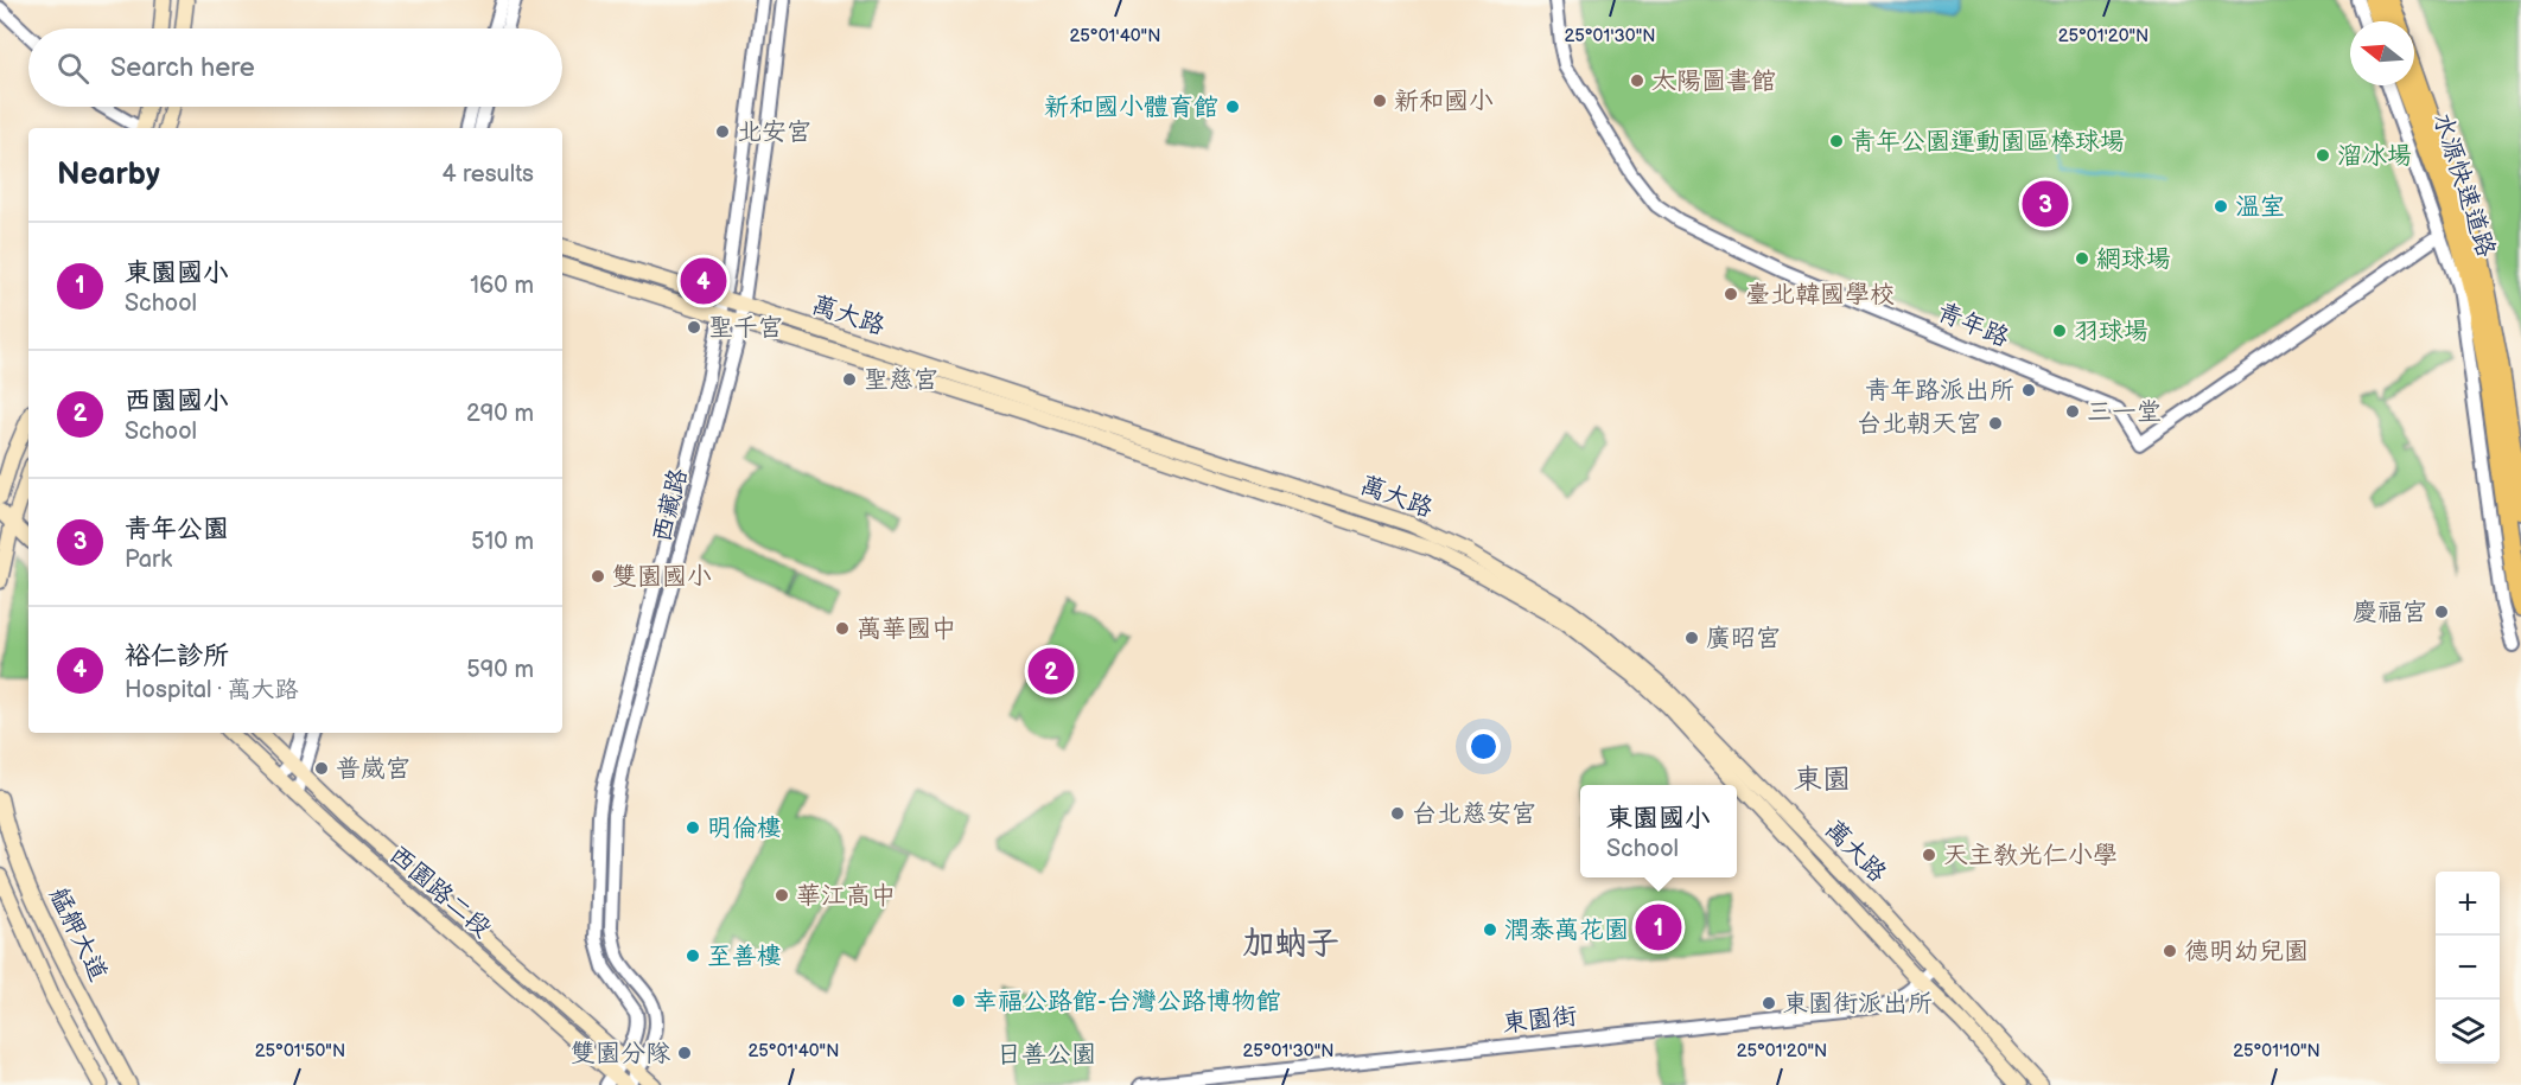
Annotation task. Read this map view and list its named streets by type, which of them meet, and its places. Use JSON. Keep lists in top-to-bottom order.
{
  "streets": {
    "highway": ["水源快速道路"],
    "main road": ["萬大路", "西園路二段", "艋舺大道"],
    "street": ["青年路", "西藏路", "東園街"]
  },
  "crossings": [
    ["萬大路", "西藏路"],
    ["萬大路", "東園街"],
    ["西藏路", "西園路二段"]
  ],
  "districts": ["東園", "加蚋子"],
  "parks": ["日善公園"],
  "places": [
    "太陽圖書館",
    "新和國小",
    "新和國小體育館",
    "北安宮",
    "青年公園運動園區棒球場",
    "溜冰場",
    "溫室",
    "網球場",
    "臺北韓國學校",
    "聖千宮",
    "羽球場",
    "聖慈宮",
    "青年路派出所",
    "三一堂",
    "台北朝天宮",
    "雙園國小",
    "慶福宮",
    "萬華國中",
    "廣昭宮",
    "普崴宮",
    "台北慈安宮",
    "明倫樓",
    "天主教光仁小學",
    "華江高中",
    "潤泰萬花園",
    "德明幼兒園",
    "至善樓",
    "幸福公路館-台灣公路博物館",
    "東園街派出所",
    "雙園分隊"
  ],
  "north": "left",
  "page": {
    "search": "Search here",
    "heading": ["Nearby", "4 results"],
    "pins": [
      "3",
      "4",
      "2",
      "1"
    ],
    "list": [
      {
        "mark": "1",
        "name": "東園國小",
        "note": "School",
        "value": "160 m"
      },
      {
        "mark": "2",
        "name": "西園國小",
        "note": "School",
        "value": "290 m"
      },
      {
        "mark": "3",
        "name": "青年公園",
        "note": "Park",
        "value": "510 m"
      },
      {
        "mark": "4",
        "name": "裕仁診所",
        "note": "Hospital · 萬大路",
        "value": "590 m"
      }
    ],
    "popup": ["東園國小", "School"],
    "map_buttons": ["+", "−"]
  },
  "coordinates": [
    "25°01'40\"N",
    "25°01'30\"N",
    "25°01'20\"N",
    "25°01'50\"N",
    "25°01'10\"N"
  ]
}
